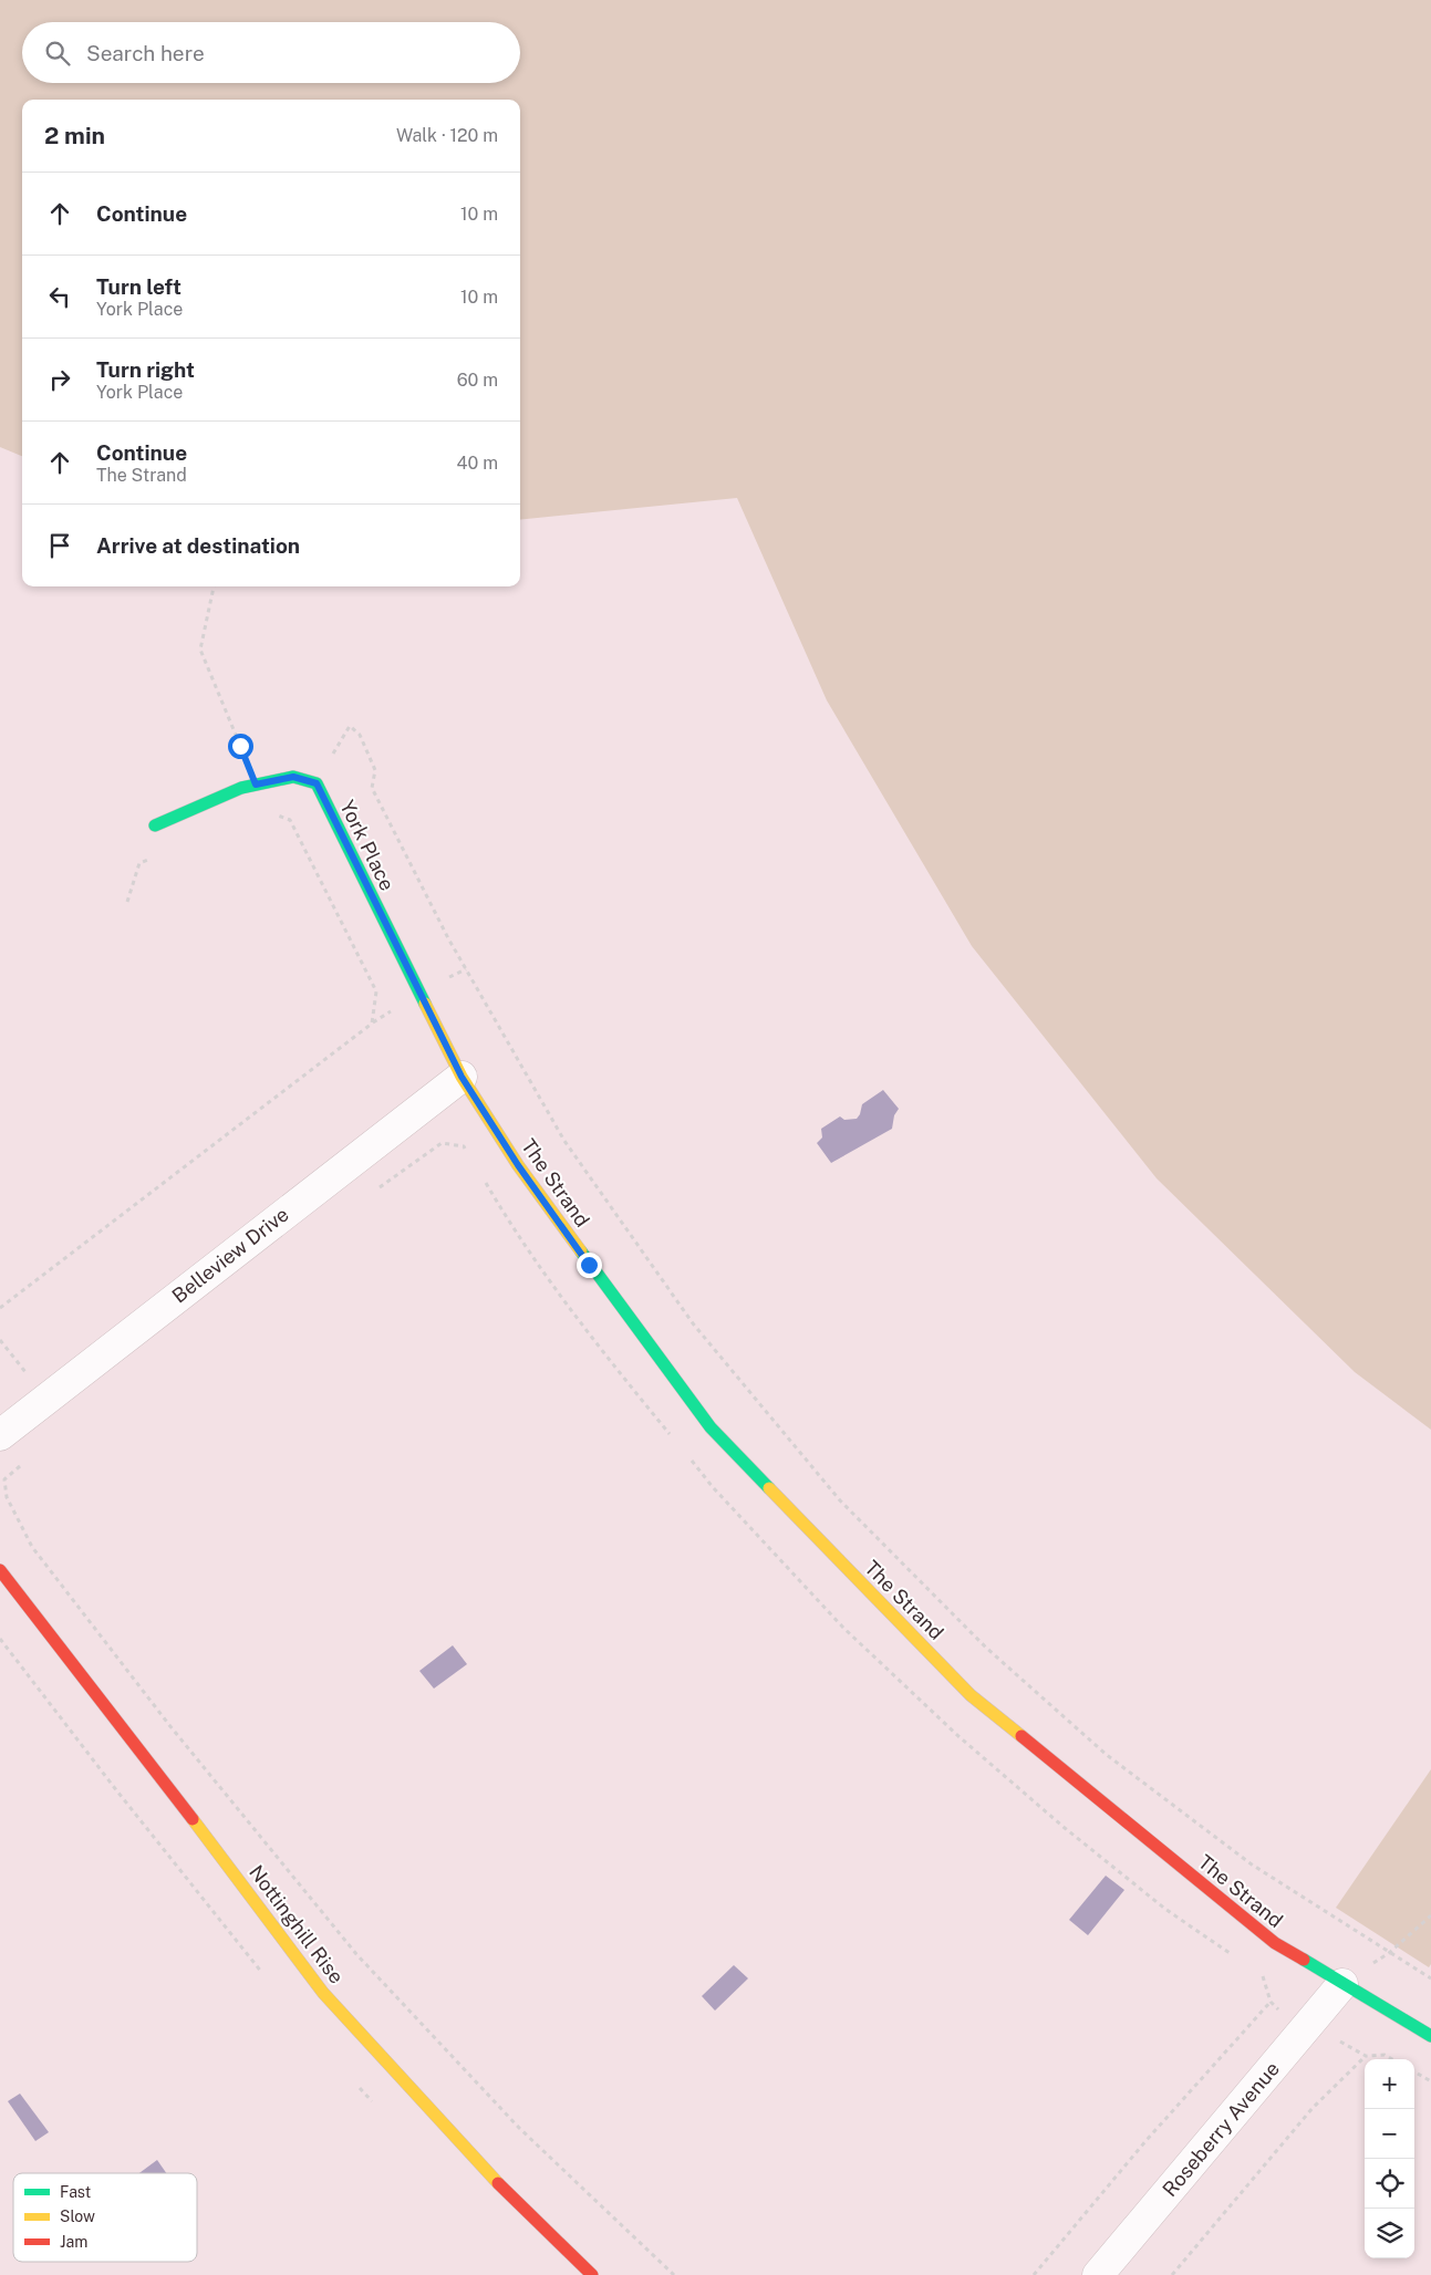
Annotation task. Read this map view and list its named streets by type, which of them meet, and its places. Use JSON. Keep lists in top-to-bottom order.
{
  "streets": {
    "street": [
      "York Place",
      "The Strand",
      "Belleview Drive",
      "Nottinghill Rise",
      "Roseberry Avenue"
    ]
  },
  "crossings": [
    ["York Place", "The Strand"],
    ["York Place", "Belleview Drive"],
    ["The Strand", "Belleview Drive"],
    ["The Strand", "Roseberry Avenue"]
  ],
  "legend": ["Fast", "Slow", "Jam"],
  "page": {
    "search": "Search here",
    "heading": ["2 min", "Walk · 120 m"],
    "list": [
      ["Continue", "10 m"],
      ["Turn left", "York Place", "10 m"],
      ["Turn right", "York Place", "60 m"],
      ["Continue", "The Strand", "40 m"],
      "Arrive at destination"
    ],
    "map_buttons": ["+", "−"]
  }
}
